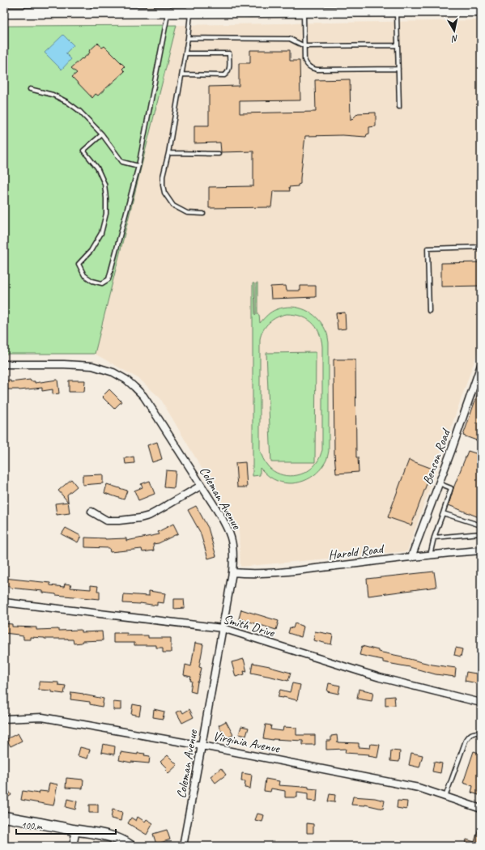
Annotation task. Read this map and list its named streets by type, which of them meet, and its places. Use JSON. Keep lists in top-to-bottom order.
{
  "streets": {
    "street": [
      "Benson Road",
      "Coleman Avenue",
      "Harold Road",
      "Smith Drive",
      "Virginia Avenue"
    ]
  },
  "crossings": [
    ["Benson Road", "Harold Road"],
    ["Coleman Avenue", "Harold Road"],
    ["Coleman Avenue", "Smith Drive"],
    ["Coleman Avenue", "Virginia Avenue"]
  ],
  "scale_bar": "100 m",
  "north": "bottom"
}
